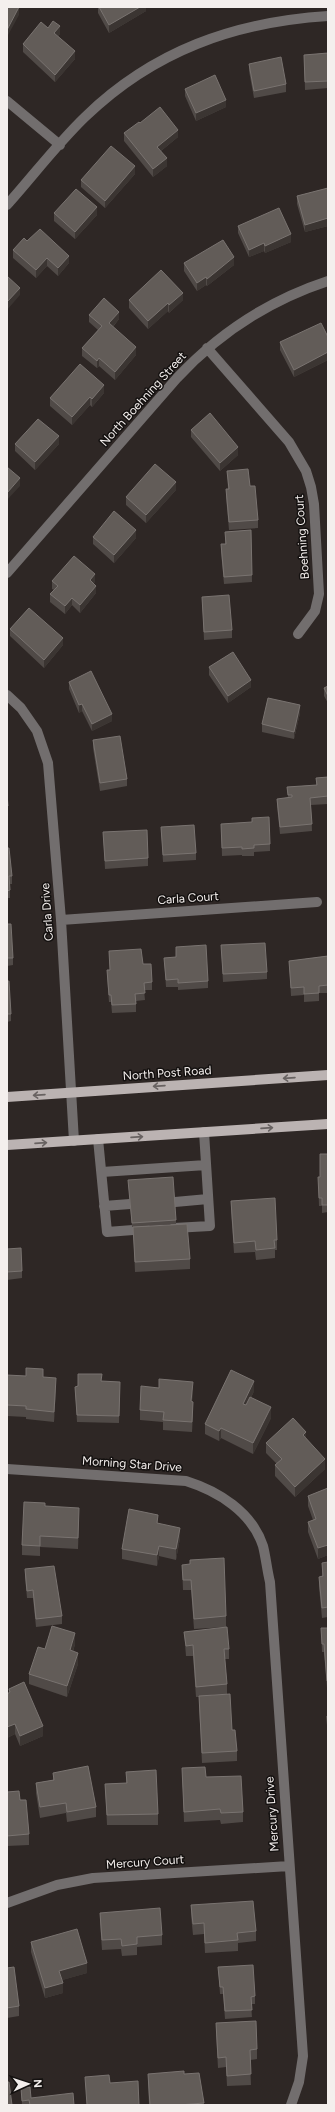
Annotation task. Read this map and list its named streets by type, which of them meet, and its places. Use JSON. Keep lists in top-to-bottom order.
{
  "streets": {
    "main road": ["North Post Road"],
    "street": [
      "North Boehning Street",
      "Boehning Court",
      "Carla Court",
      "Carla Drive",
      "Morning Star Drive",
      "Mercury Drive",
      "Mercury Court"
    ]
  },
  "crossings": [
    ["North Boehning Street", "Boehning Court"],
    ["Carla Court", "Carla Drive"],
    ["Carla Drive", "North Post Road"],
    ["Morning Star Drive", "Mercury Drive"],
    ["Mercury Drive", "Mercury Court"]
  ],
  "north": "right"
}
